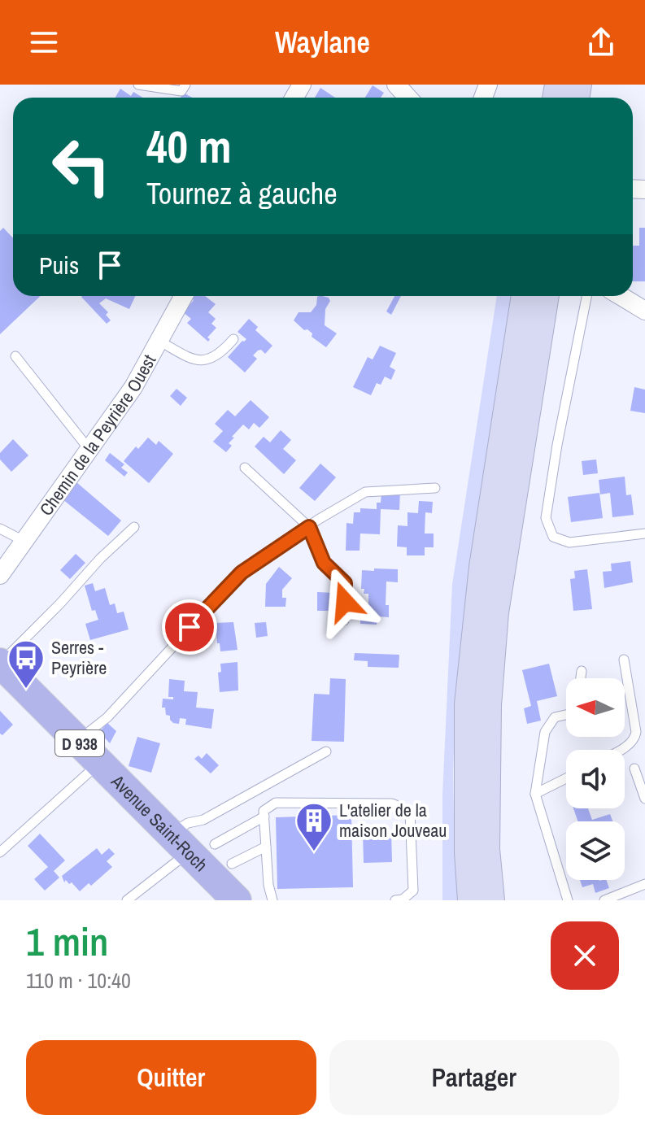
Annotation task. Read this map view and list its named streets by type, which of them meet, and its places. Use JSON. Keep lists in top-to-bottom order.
{
  "streets": {
    "main road": ["D 938", "Avenue Saint-Roch"],
    "street": ["Chemin de la Peyrière Ouest"]
  },
  "places": {
    "bus stop": ["Serres - Peyrière"],
    "building": ["L'atelier de la maison Jouveau"]
  },
  "north": "left",
  "page": {
    "header": "Waylane",
    "turn": ["40 m", "Tournez à gauche"],
    "then": "Puis",
    "heading": ["1 min", "110 m · 10:40"],
    "buttons": ["Quitter", "Partager"]
  }
}
